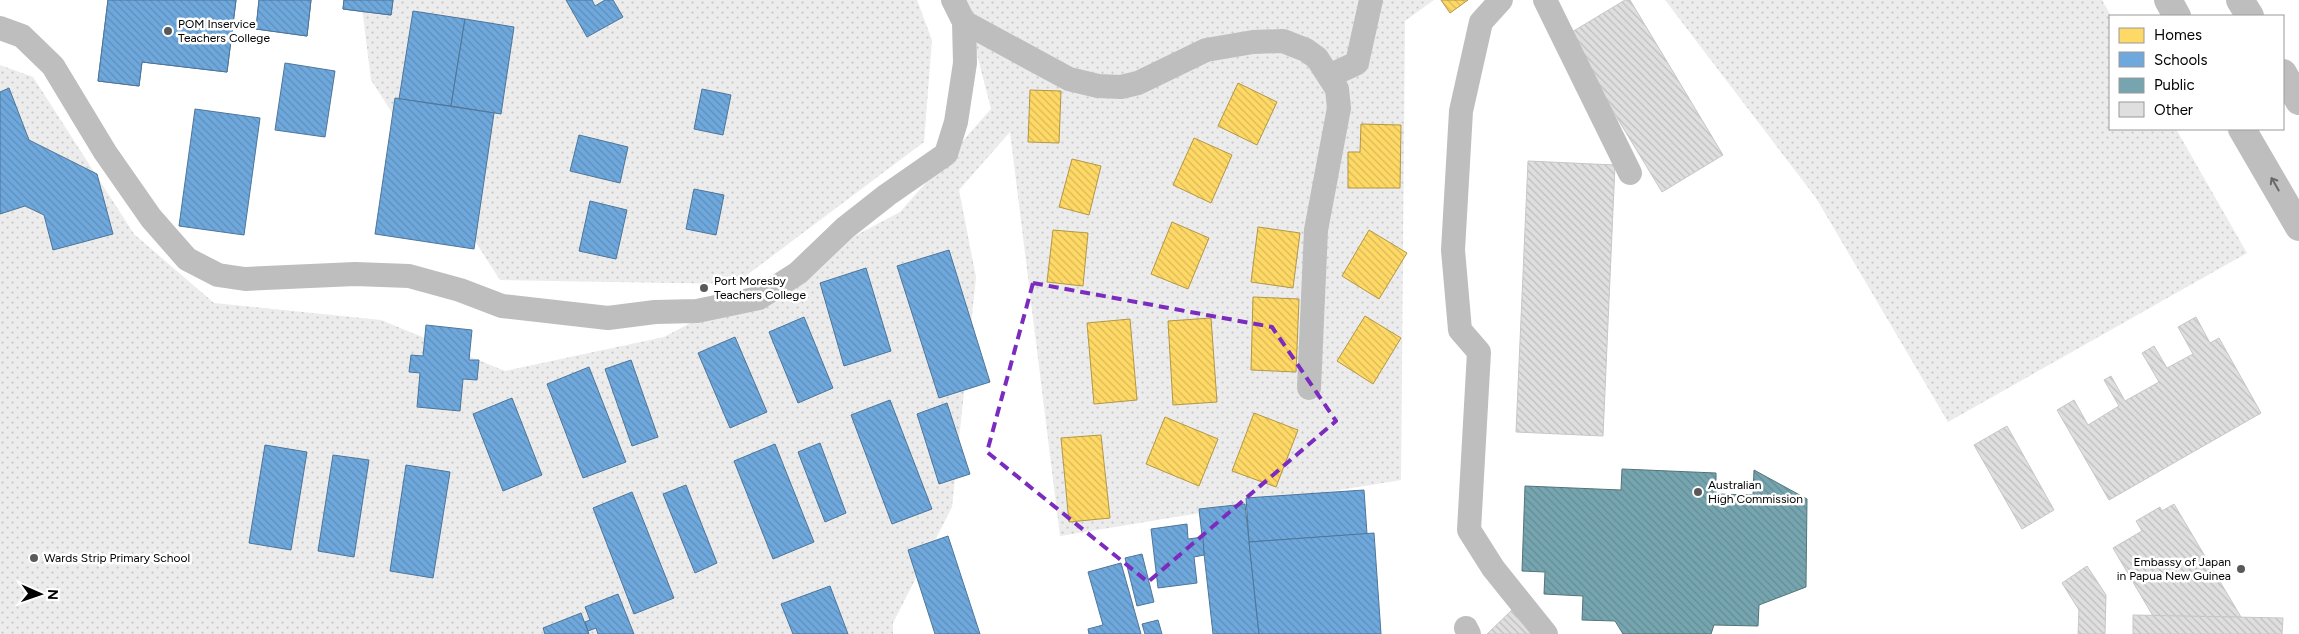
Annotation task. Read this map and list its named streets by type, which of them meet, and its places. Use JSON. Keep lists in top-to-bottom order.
{
  "places": [
    "POM Inservice Teachers College",
    "Port Moresby Teachers College",
    "Australian High Commission",
    "Wards Strip Primary School",
    "Embassy of Japan in Papua New Guinea"
  ],
  "legend": [
    "Homes",
    "Schools",
    "Public",
    "Other"
  ],
  "north": "right"
}
